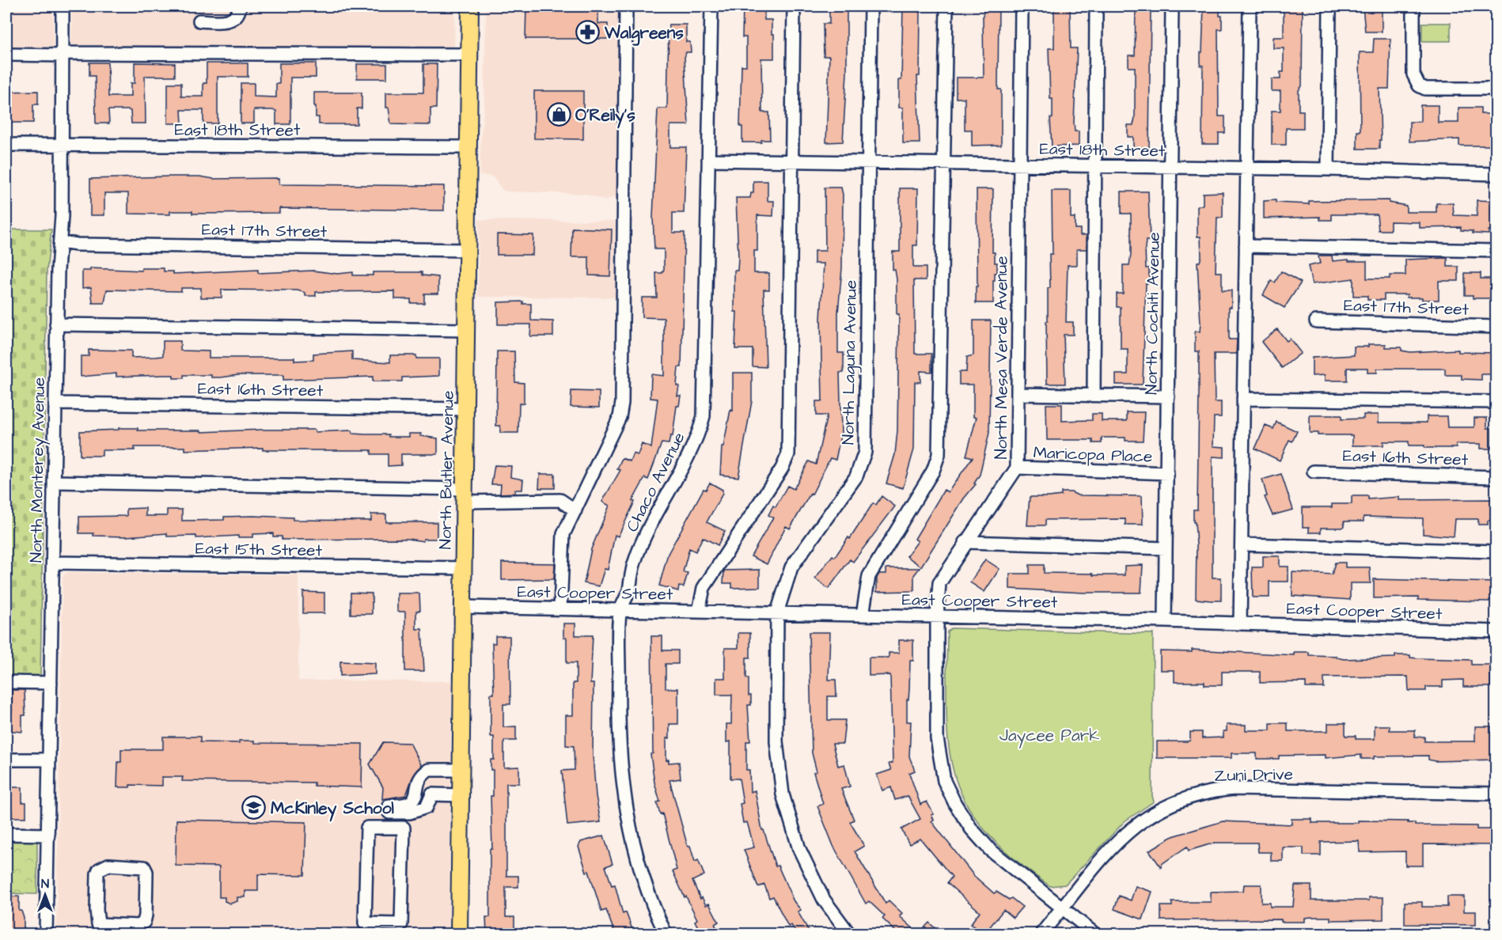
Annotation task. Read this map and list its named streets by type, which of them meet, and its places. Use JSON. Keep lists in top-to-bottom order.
{
  "streets": {
    "main road": ["North Butler Avenue"],
    "street": [
      "East 18th Street",
      "East 17th Street",
      "North Cochiti Avenue",
      "North Mesa Verde Avenue",
      "North Laguna Avenue",
      "East 16th Street",
      "Maricopa Place",
      "North Monterey Avenue",
      "Chaco Avenue",
      "East 15th Street",
      "East Cooper Street",
      "Zuni Drive"
    ]
  },
  "crossings": [
    ["East 18th Street", "North Cochiti Avenue"],
    ["East 18th Street", "North Mesa Verde Avenue"],
    ["East 18th Street", "North Laguna Avenue"],
    ["East 18th Street", "North Monterey Avenue"],
    ["East 18th Street", "North Butler Avenue"],
    ["East 18th Street", "Chaco Avenue"],
    ["East 17th Street", "North Monterey Avenue"],
    ["East 17th Street", "North Butler Avenue"],
    ["North Cochiti Avenue", "Maricopa Place"],
    ["North Cochiti Avenue", "East Cooper Street"],
    ["North Mesa Verde Avenue", "Maricopa Place"],
    ["North Mesa Verde Avenue", "East Cooper Street"],
    ["North Mesa Verde Avenue", "Zuni Drive"],
    ["North Laguna Avenue", "East Cooper Street"],
    ["East 16th Street", "North Monterey Avenue"],
    ["East 16th Street", "North Butler Avenue"],
    ["North Monterey Avenue", "East 15th Street"],
    ["North Butler Avenue", "East 15th Street"],
    ["North Butler Avenue", "East Cooper Street"],
    ["Chaco Avenue", "East Cooper Street"]
  ],
  "parks": ["Jaycee Park"],
  "places": {
    "pharmacy": ["Walgreens"],
    "shop": ["O'Reily's"],
    "school or university": ["McKinley School"]
  },
  "north": "top"
}
